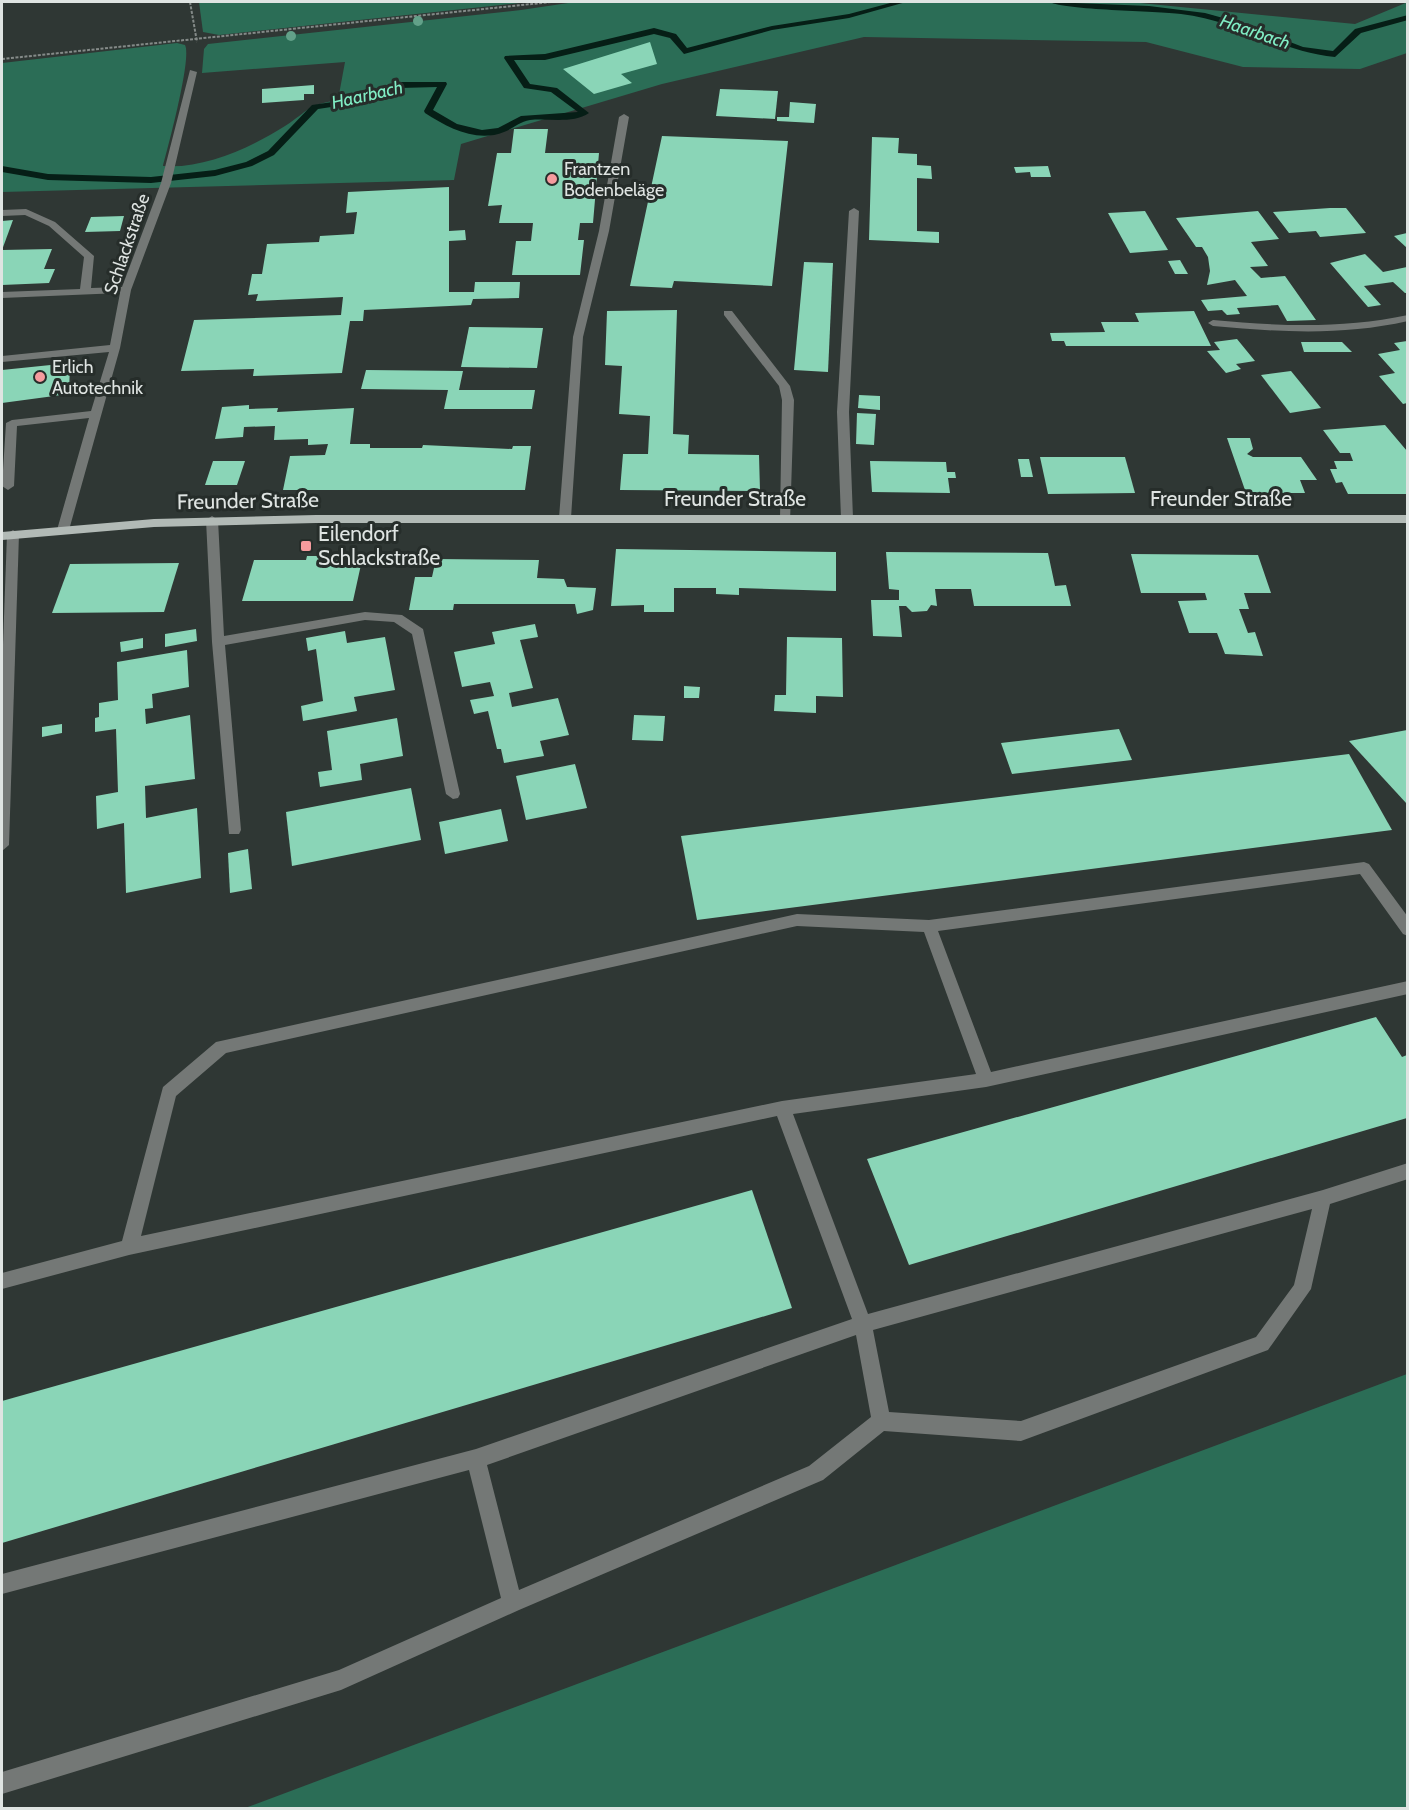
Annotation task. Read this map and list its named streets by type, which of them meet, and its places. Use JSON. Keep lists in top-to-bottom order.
{
  "streets": {
    "main road": ["Freunder Straße"],
    "street": ["Schlackstraße"]
  },
  "crossings": [
    ["Schlackstraße", "Freunder Straße"]
  ],
  "water": ["Haarbach"],
  "places": {
    "other": ["Frantzen Bodenbeläge", "Erlich Autotechnik"],
    "transit": ["Eilendorf Schlackstraße"]
  }
}
